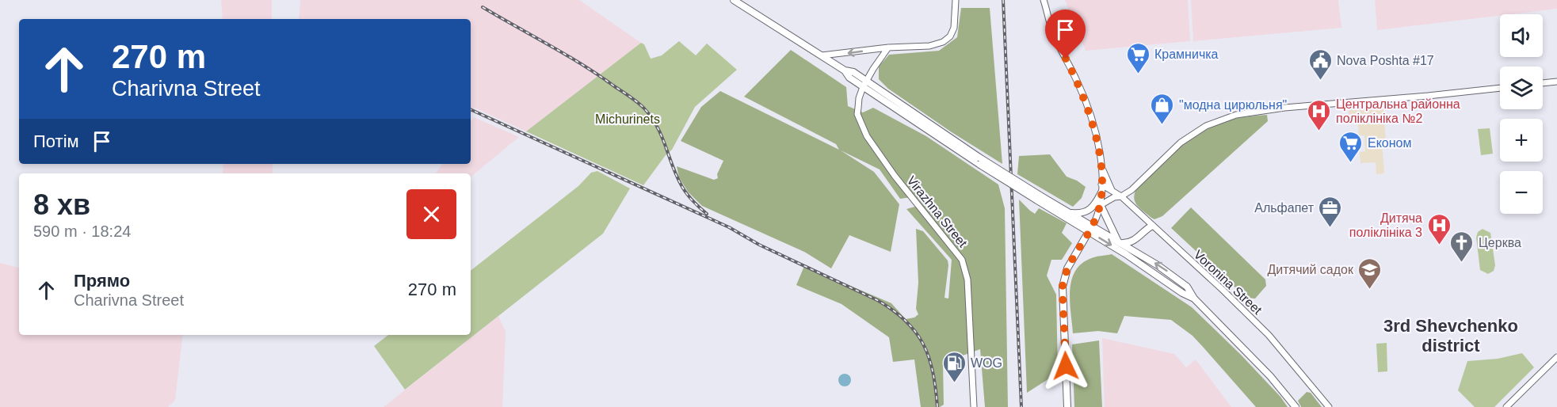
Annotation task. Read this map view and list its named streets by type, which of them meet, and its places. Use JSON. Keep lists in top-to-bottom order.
{
  "streets": {
    "main road": ["Virazhna Street", "Voronina Street"]
  },
  "districts": ["3rd Shevchenko district"],
  "parks": ["Michurinets"],
  "places": {
    "supermarket": ["Крамничка", "Економ"],
    "public building": ["Nova Poshta #17"],
    "shop": ["\"модна цирюльня\""],
    "hospital": ["Центральна районна поліклініка №2", "Дитяча поліклініка 3"],
    "office": ["Альфапет"],
    "church": ["Церква"],
    "school or university": ["Дитячий садок"],
    "fuel station": ["WOG"]
  },
  "page": {
    "map_buttons": ["+", "−"],
    "turn": ["270 m", "Charivna Street"],
    "then": "Потім",
    "heading": ["8 хв", "590 m · 18:24"],
    "list": [
      {
        "name": "Прямо",
        "note": "Charivna Street",
        "value": "270 m"
      }
    ]
  }
}
